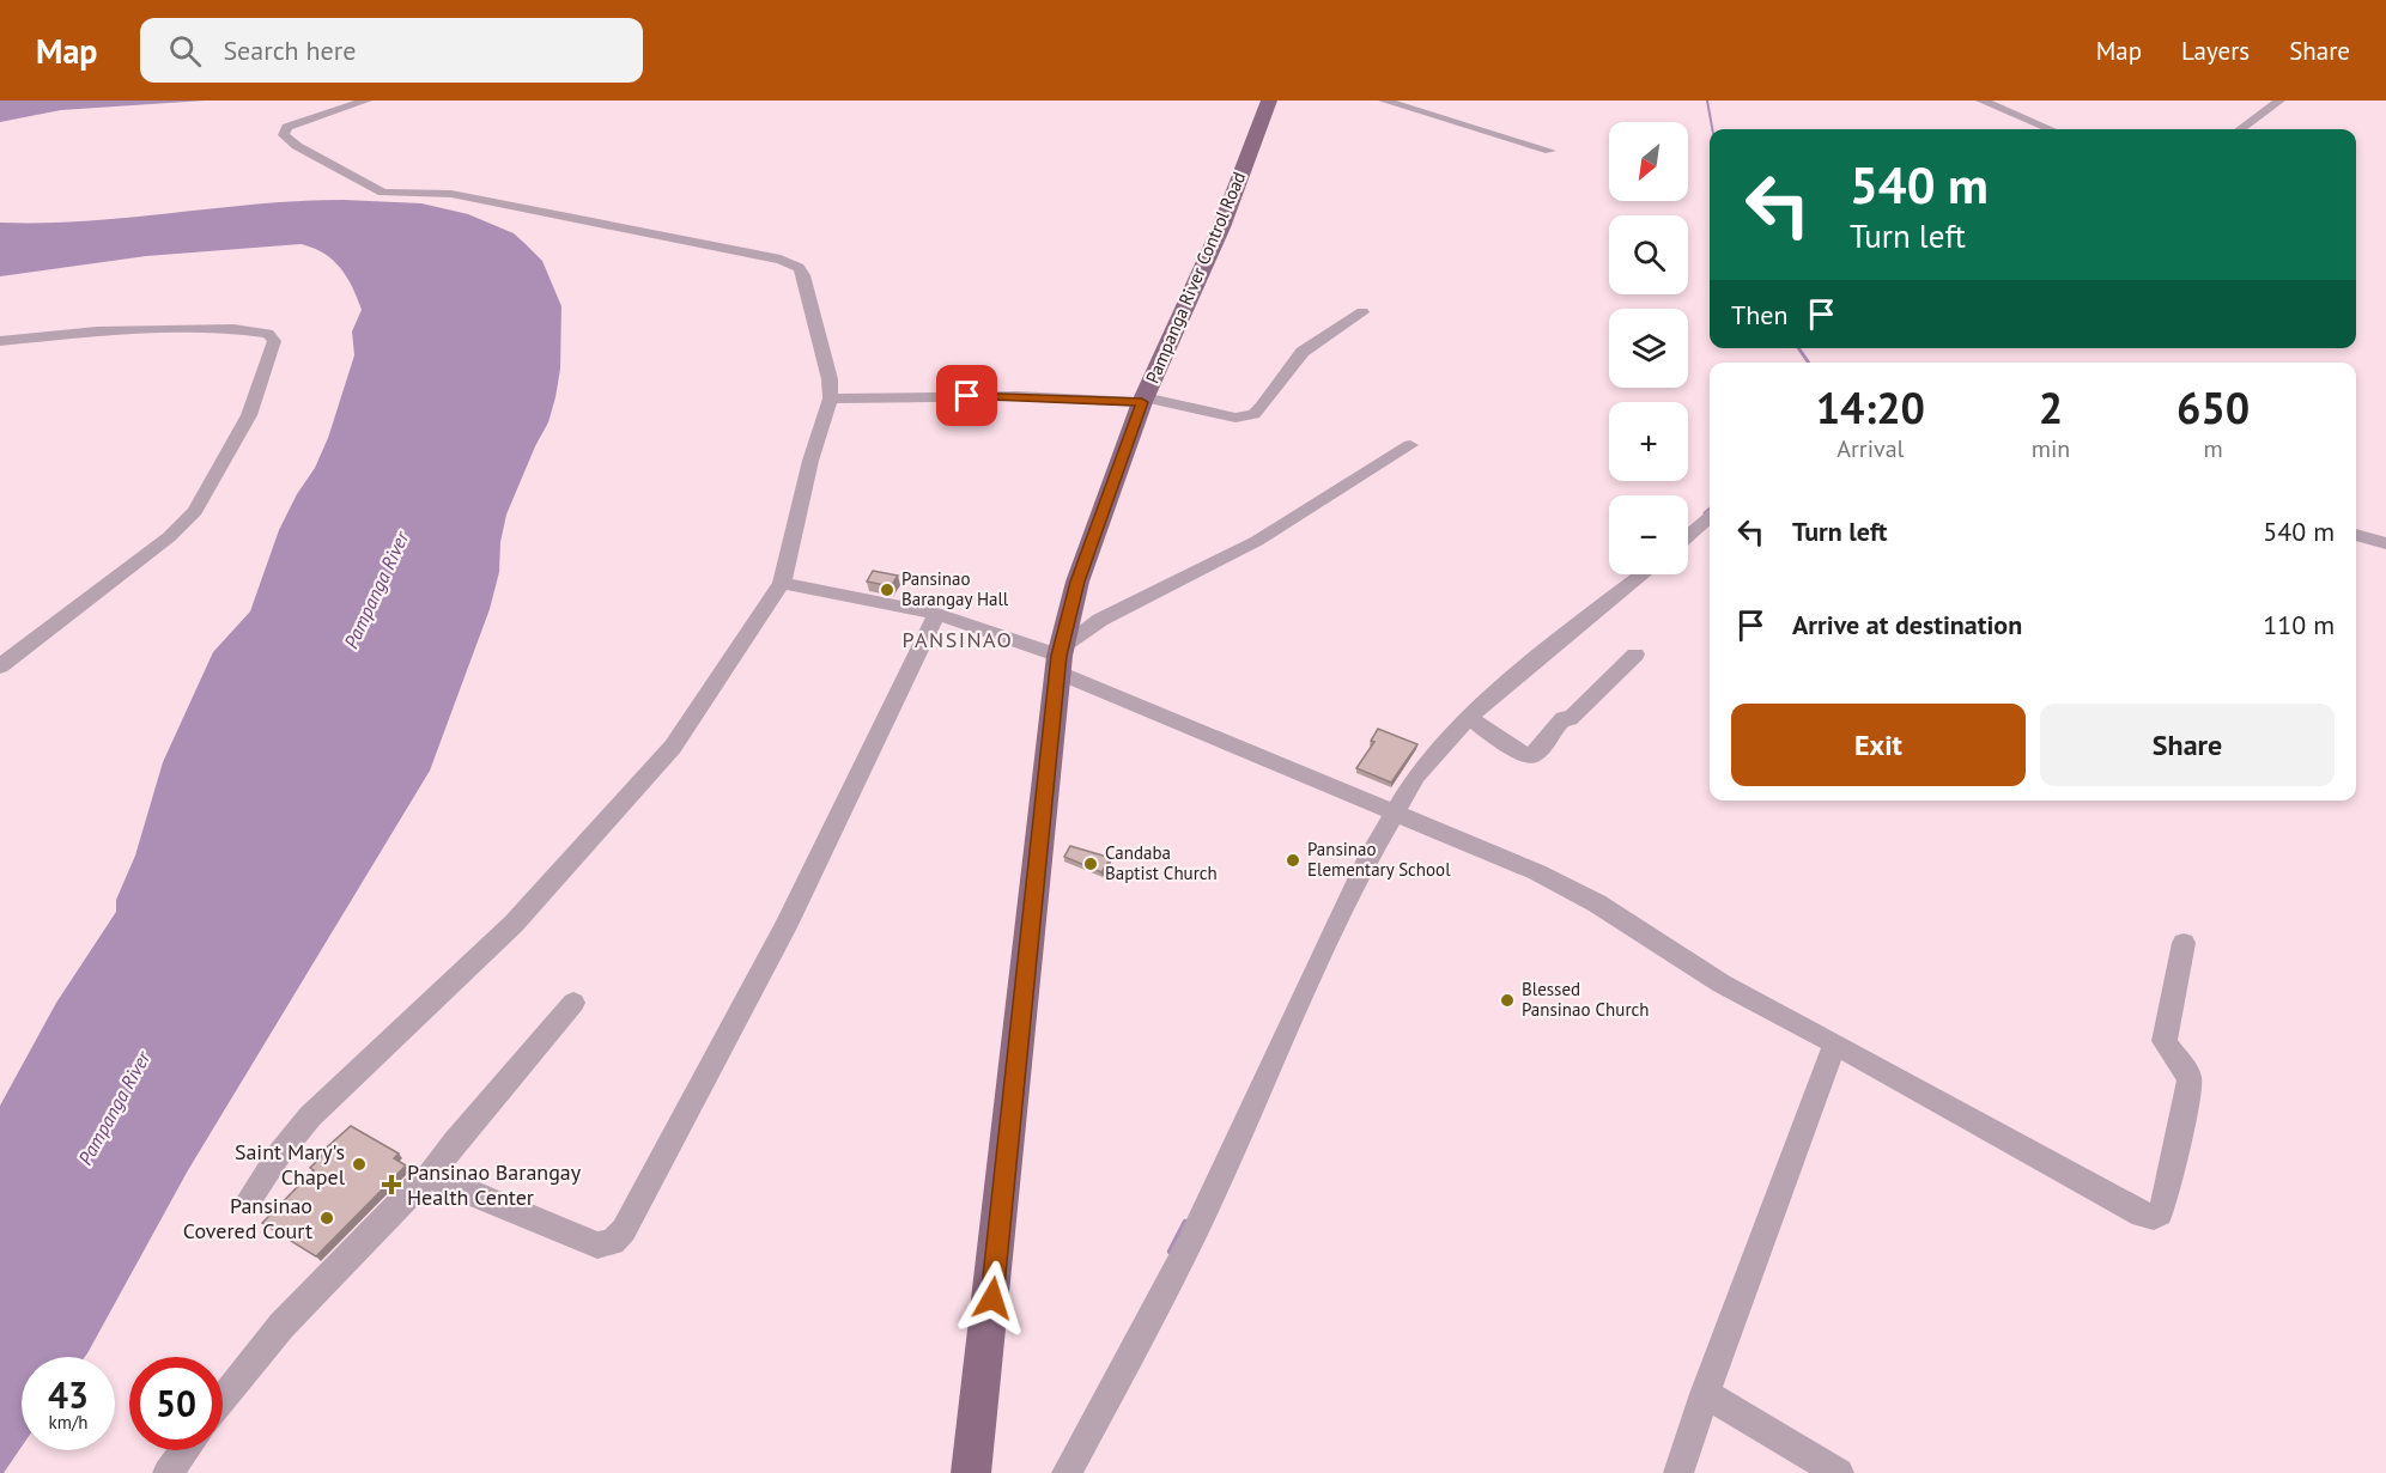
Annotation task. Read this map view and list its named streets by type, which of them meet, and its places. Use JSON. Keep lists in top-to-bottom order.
{
  "streets": {
    "main road": ["Pampanga River Control Road"]
  },
  "districts": ["PANSINAO"],
  "water": ["Pampanga River"],
  "places": {
    "other": [
      "Pansinao Barangay Hall",
      "Pansinao Elementary School",
      "Candaba Baptist Church",
      "Blessed Pansinao Church",
      "Saint Mary's Chapel",
      "Pansinao Covered Court"
    ],
    "health": ["Pansinao Barangay Health Center"]
  },
  "north": "bottom left",
  "page": {
    "header": "Map",
    "search": "Search here",
    "nav": ["Map", "Layers", "Share"],
    "map_buttons": ["+", "−"],
    "turn": ["540 m", "Turn left"],
    "then": "Then",
    "eta": [
      "14:20",
      "Arrival",
      "2",
      "min",
      "650",
      "m"
    ],
    "list": [
      {
        "name": "Turn left",
        "value": "540 m"
      },
      {
        "name": "Arrive at destination",
        "value": "110 m"
      }
    ],
    "buttons": ["Exit", "Share"],
    "speed": "43 km/h",
    "limit": "50"
  }
}
